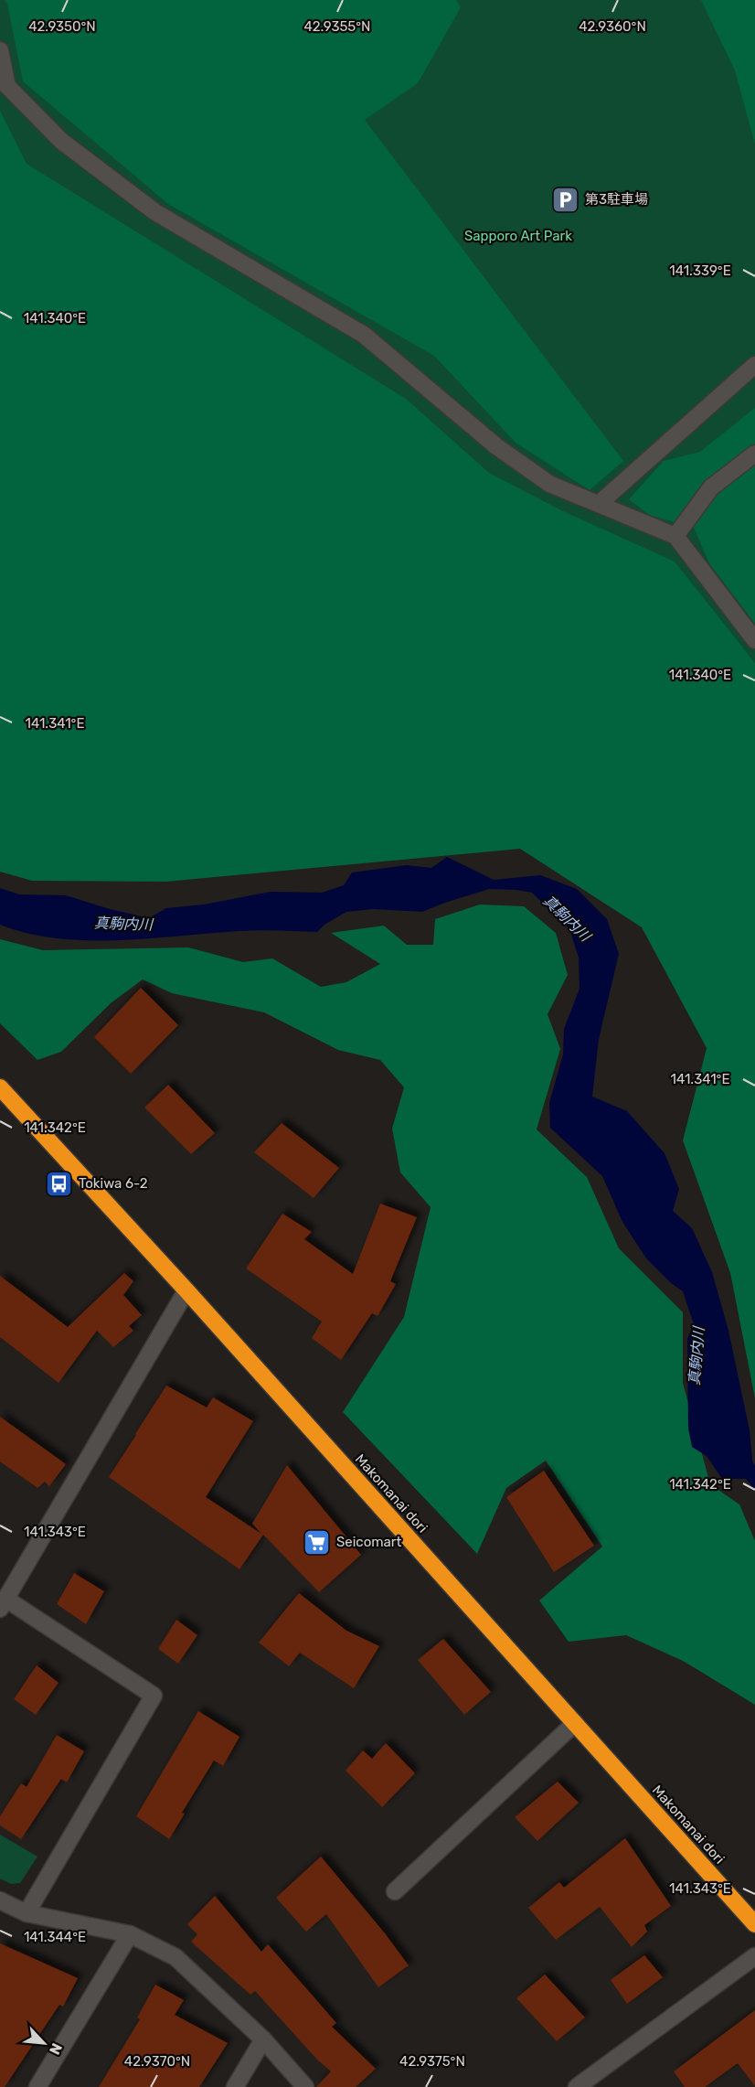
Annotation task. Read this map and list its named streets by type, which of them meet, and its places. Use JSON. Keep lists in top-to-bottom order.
{
  "streets": {
    "highway": ["Makomanai dori"]
  },
  "water": ["真駒内川"],
  "parks": ["Sapporo Art Park"],
  "places": {
    "parking": ["第3駐車場"],
    "bus stop": ["Tokiwa 6-2"],
    "supermarket": ["Seicomart"]
  },
  "north": "bottom right",
  "coordinates": [
    "42.9350°N",
    "42.9355°N",
    "42.9360°N",
    "141.339°E",
    "141.340°E",
    "141.341°E",
    "141.342°E",
    "141.343°E",
    "141.344°E",
    "42.9370°N",
    "42.9375°N"
  ]
}
